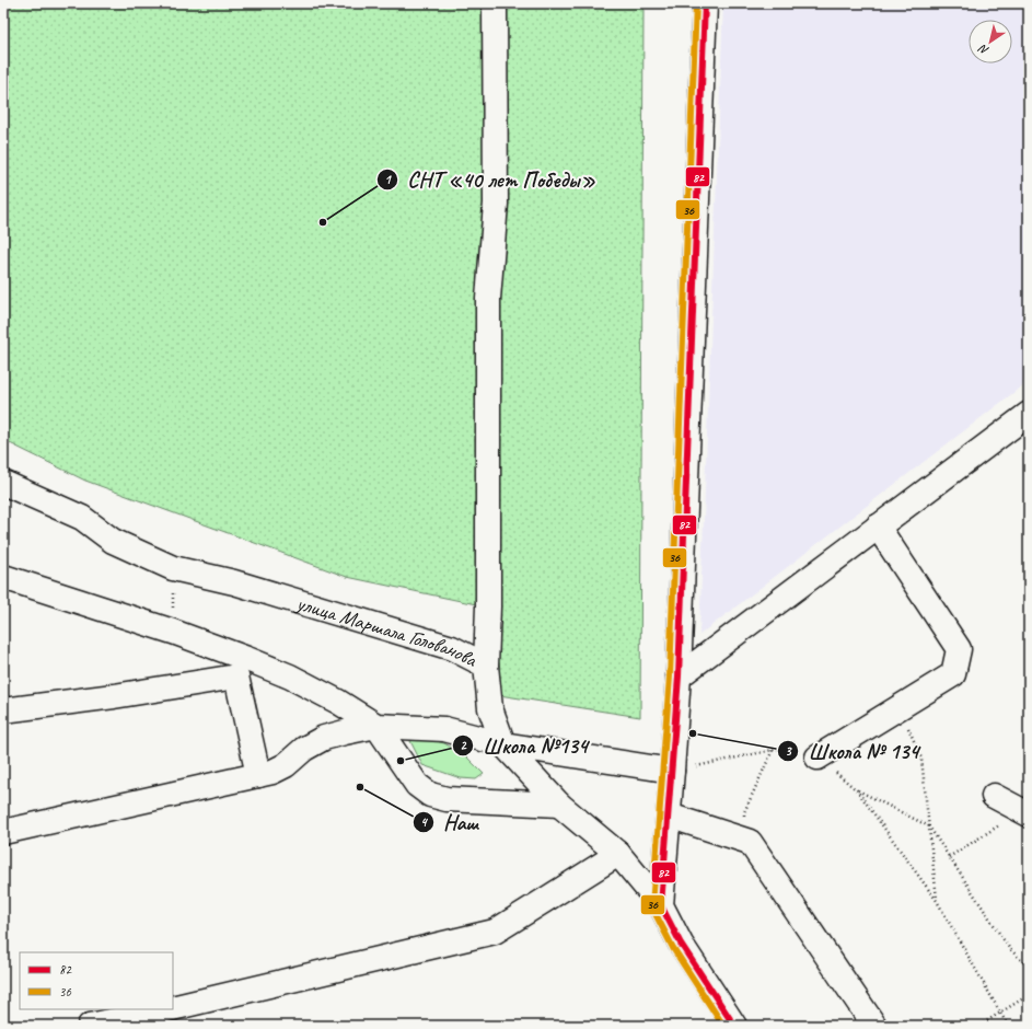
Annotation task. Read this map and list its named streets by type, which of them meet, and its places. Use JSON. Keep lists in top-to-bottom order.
{
  "streets": {
    "street": ["улица Маршала Голованова"]
  },
  "places": [
    "СНТ «40 лет Победы»",
    "Школа № 134",
    "Школа №134",
    "Наш"
  ],
  "lines": ["transit line 82", "transit line 36"],
  "legend": ["82", "36"],
  "north": "bottom left"
}
